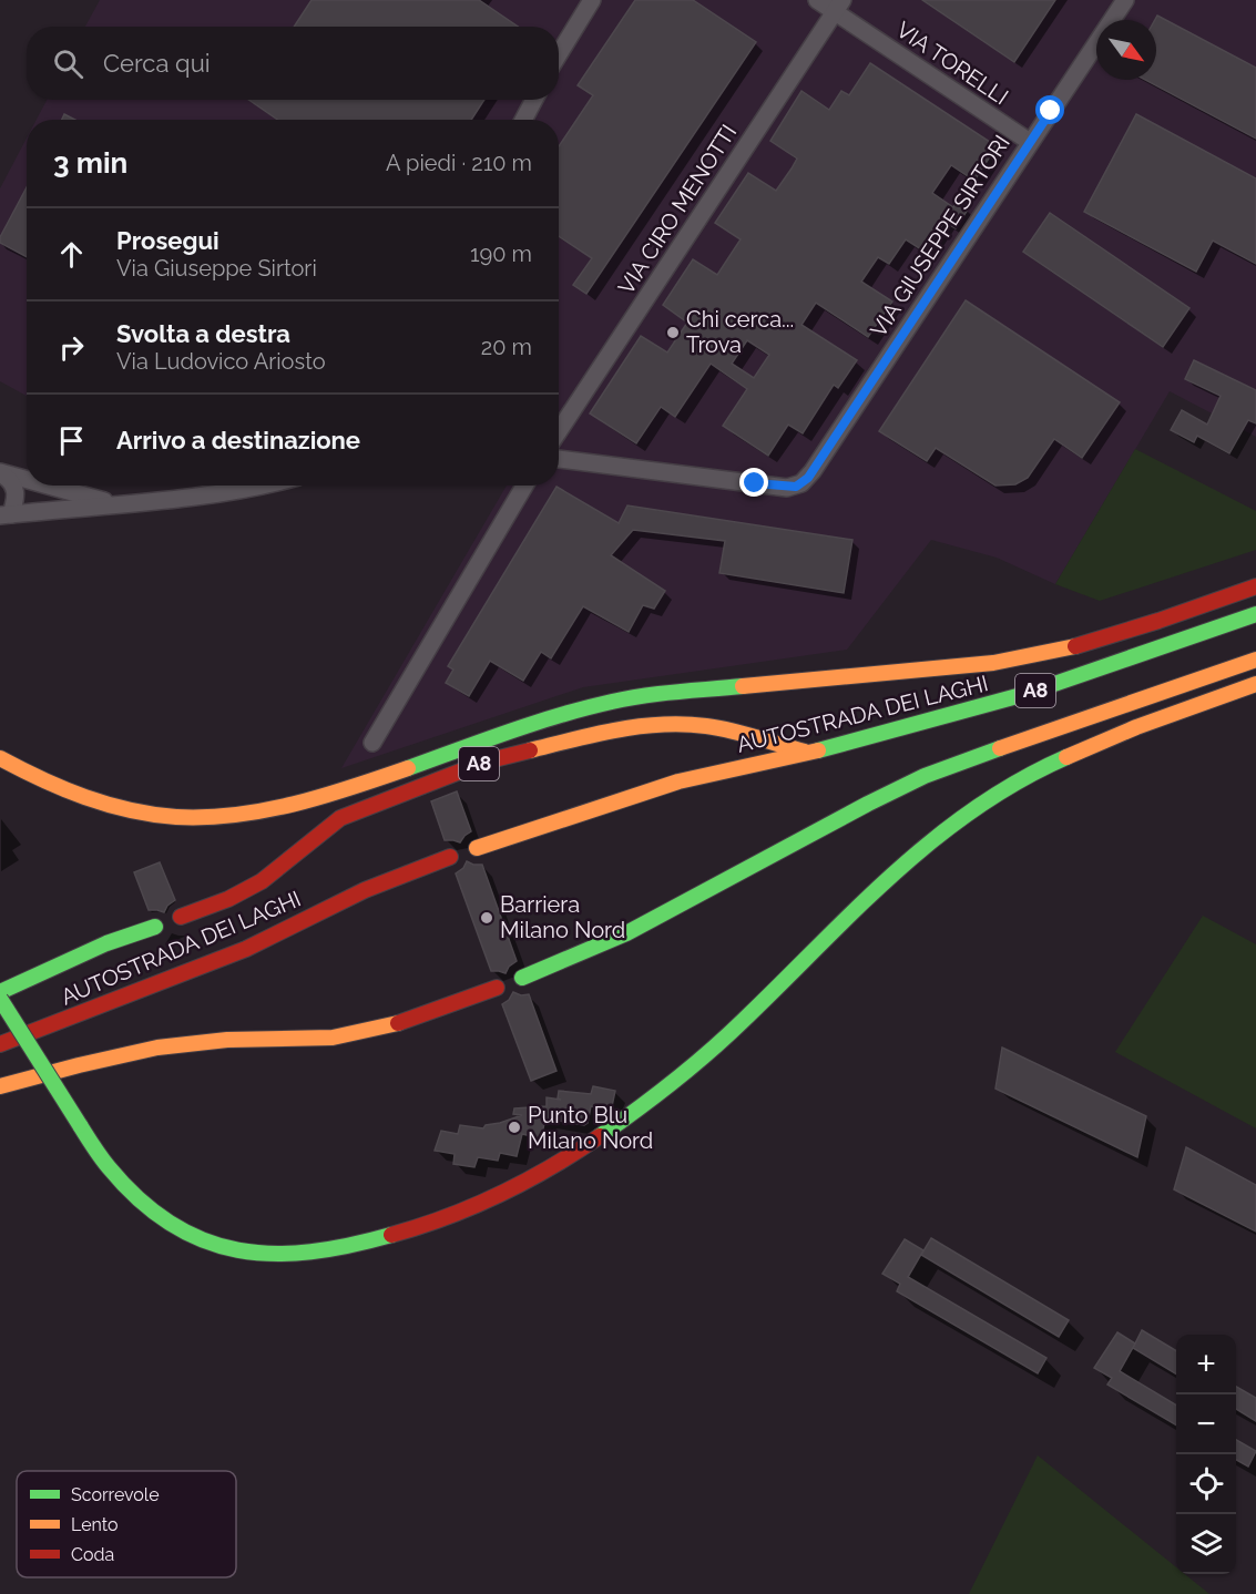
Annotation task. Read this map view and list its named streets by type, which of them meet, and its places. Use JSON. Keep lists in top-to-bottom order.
{
  "streets": {
    "highway": ["A8", "AUTOSTRADA DEI LAGHI"],
    "street": ["VIA TORELLI", "VIA CIRO MENOTTI", "VIA GIUSEPPE SIRTORI"]
  },
  "crossings": [
    ["VIA TORELLI", "VIA CIRO MENOTTI"],
    ["VIA TORELLI", "VIA GIUSEPPE SIRTORI"],
    ["A8", "AUTOSTRADA DEI LAGHI"]
  ],
  "places": ["Chi cerca... Trova", "Barriera Milano Nord", "Punto Blu Milano Nord"],
  "legend": ["Scorrevole", "Lento", "Coda"],
  "north": "bottom right",
  "page": {
    "search": "Cerca qui",
    "heading": ["3 min", "A piedi · 210 m"],
    "list": [
      ["Prosegui", "Via Giuseppe Sirtori", "190 m"],
      ["Svolta a destra", "Via Ludovico Ariosto", "20 m"],
      "Arrivo a destinazione"
    ],
    "map_buttons": ["+", "−"]
  }
}
